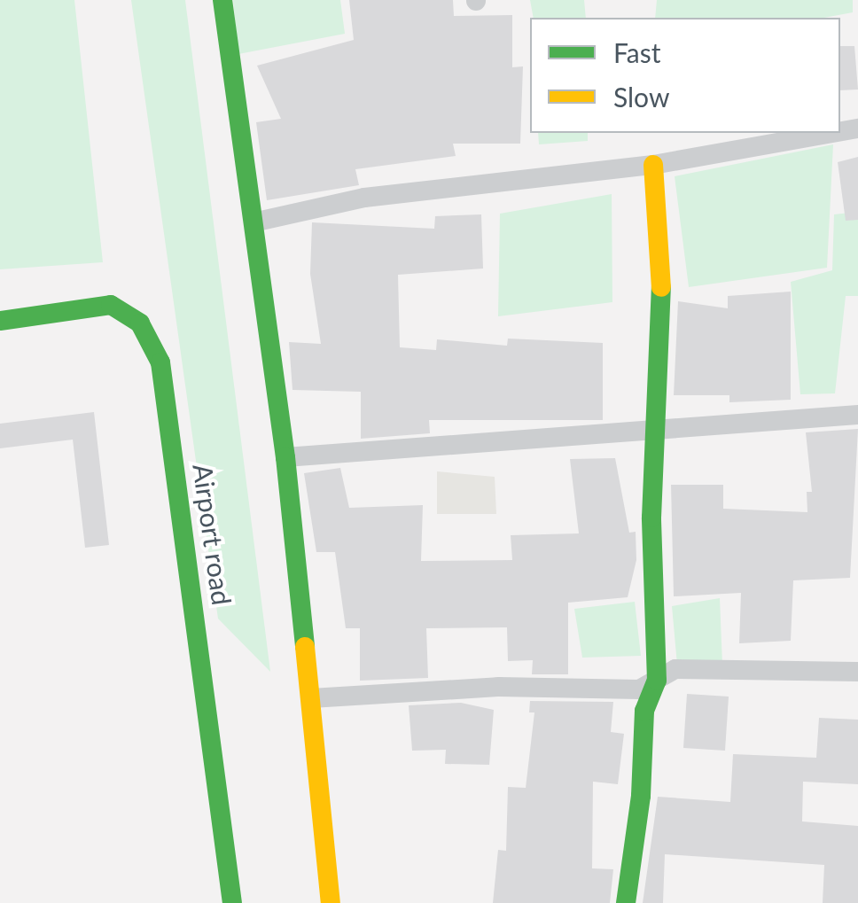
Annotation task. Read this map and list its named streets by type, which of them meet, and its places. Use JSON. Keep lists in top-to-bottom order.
{
  "streets": {
    "street": ["Airport road"]
  },
  "legend": ["Fast", "Slow"]
}
